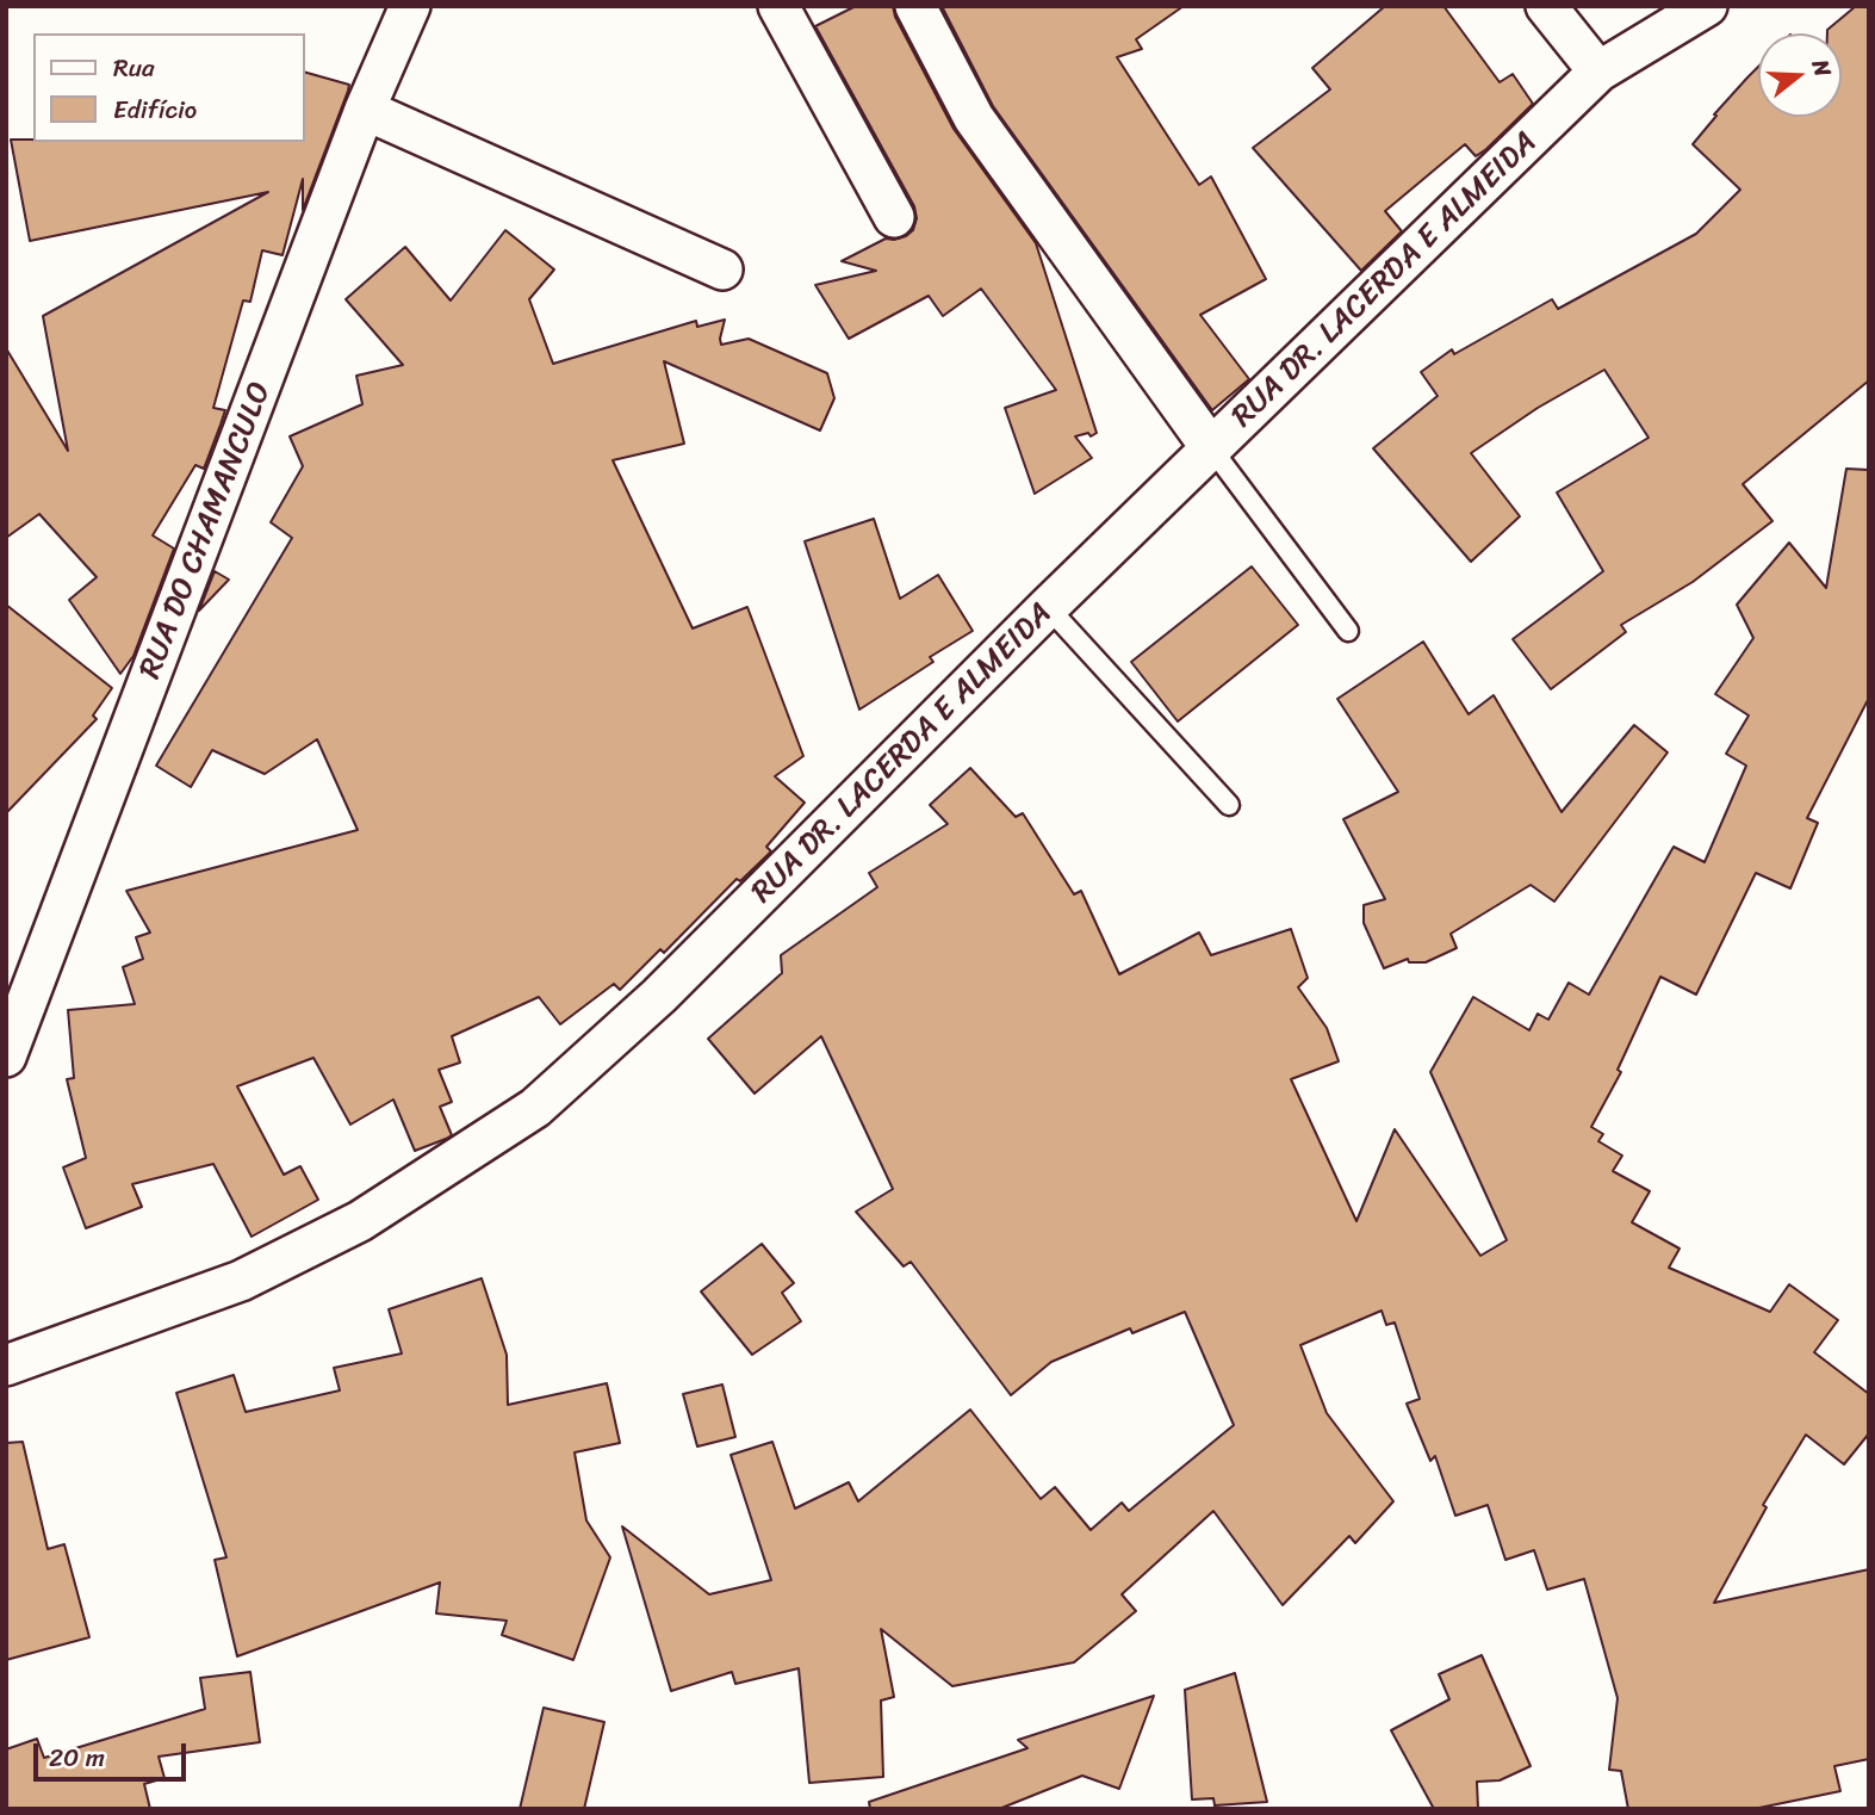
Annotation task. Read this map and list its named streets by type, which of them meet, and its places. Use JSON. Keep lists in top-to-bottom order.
{
  "streets": {
    "street": ["RUA DR. LACERDA E ALMEIDA", "RUA DO CHAMANCULO"]
  },
  "legend": ["Rua", "Edifício"],
  "scale_bar": "20 m",
  "north": "right"
}
